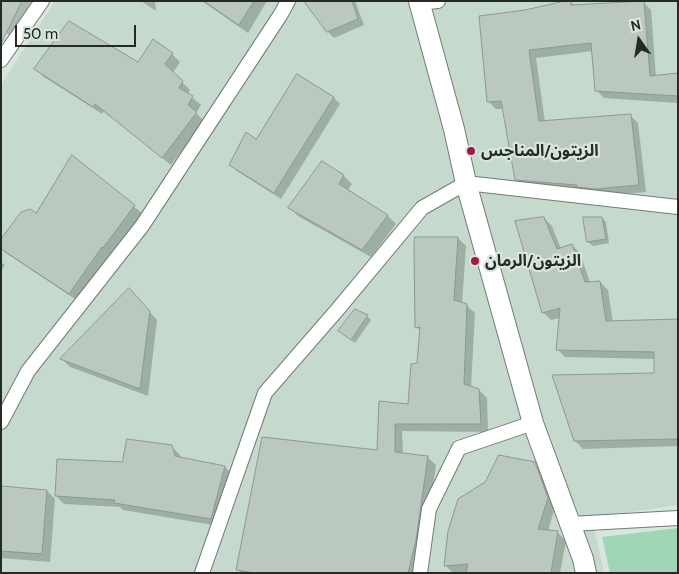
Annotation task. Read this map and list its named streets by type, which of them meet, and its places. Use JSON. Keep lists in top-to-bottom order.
{
  "places": ["الزيتون/المناجس", "الزيتون/الرمان"],
  "scale_bar": "50 m",
  "north": "top"
}
